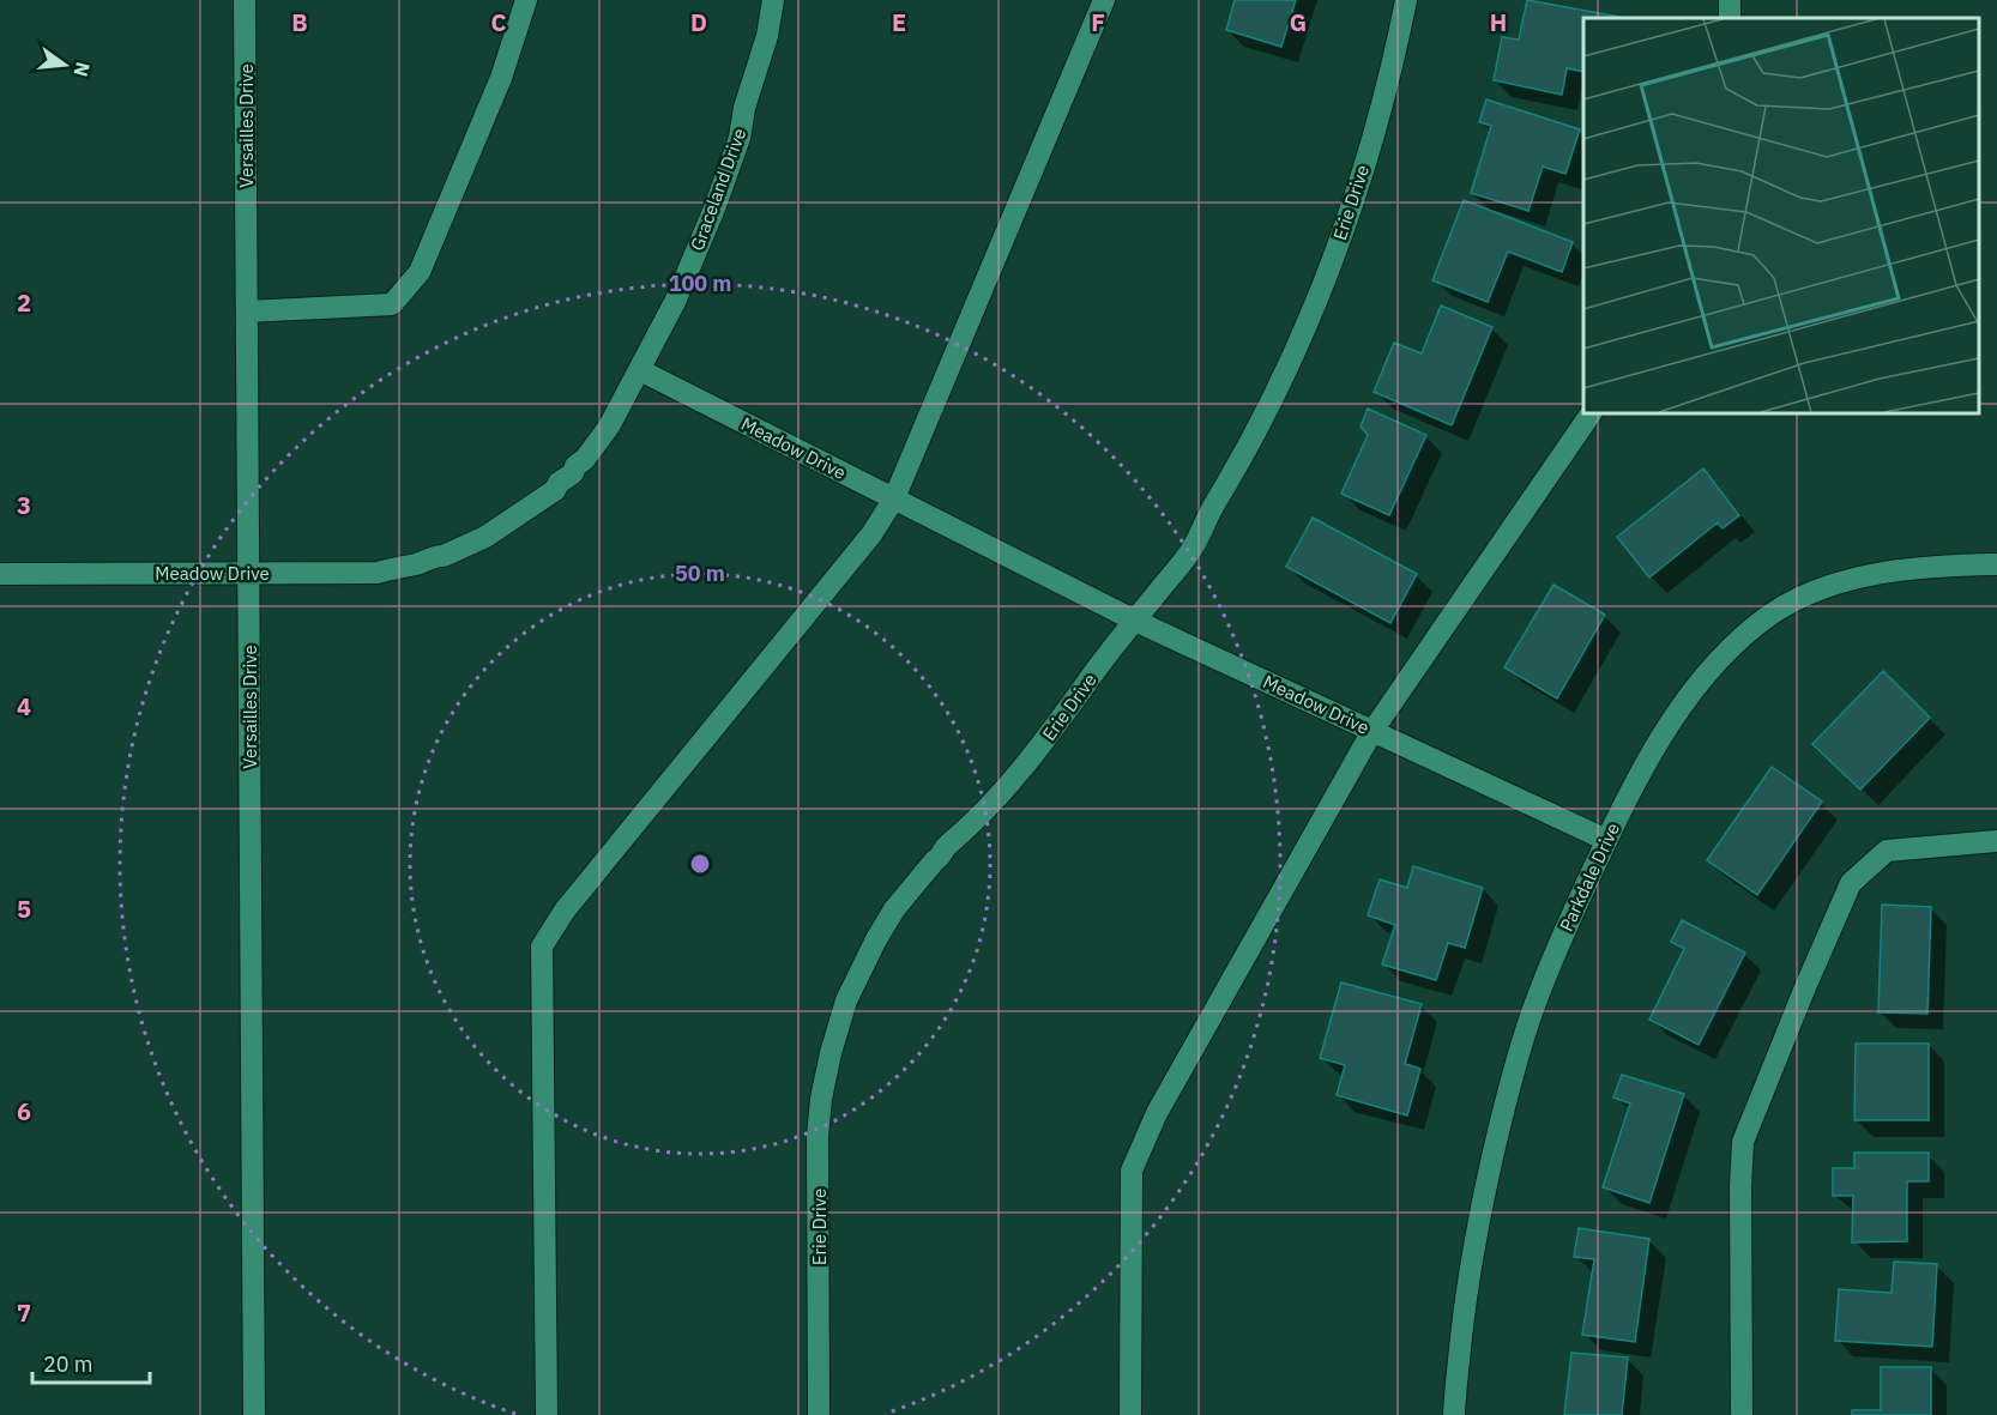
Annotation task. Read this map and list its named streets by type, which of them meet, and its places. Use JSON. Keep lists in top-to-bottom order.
{
  "streets": {
    "street": [
      "Versailles Drive",
      "Graceland Drive",
      "Erie Drive",
      "Meadow Drive",
      "Parkdale Drive"
    ]
  },
  "crossings": [
    ["Versailles Drive", "Meadow Drive"],
    ["Graceland Drive", "Meadow Drive"],
    ["Erie Drive", "Meadow Drive"],
    ["Meadow Drive", "Parkdale Drive"]
  ],
  "scale_bar": "20 m",
  "north": "right",
  "grid": {
    "columns": [
      "B",
      "C",
      "D",
      "E",
      "F",
      "G",
      "H"
    ],
    "rows": [
      "2",
      "3",
      "4",
      "5",
      "6",
      "7"
    ]
  },
  "rings": ["100 m", "50 m"]
}
